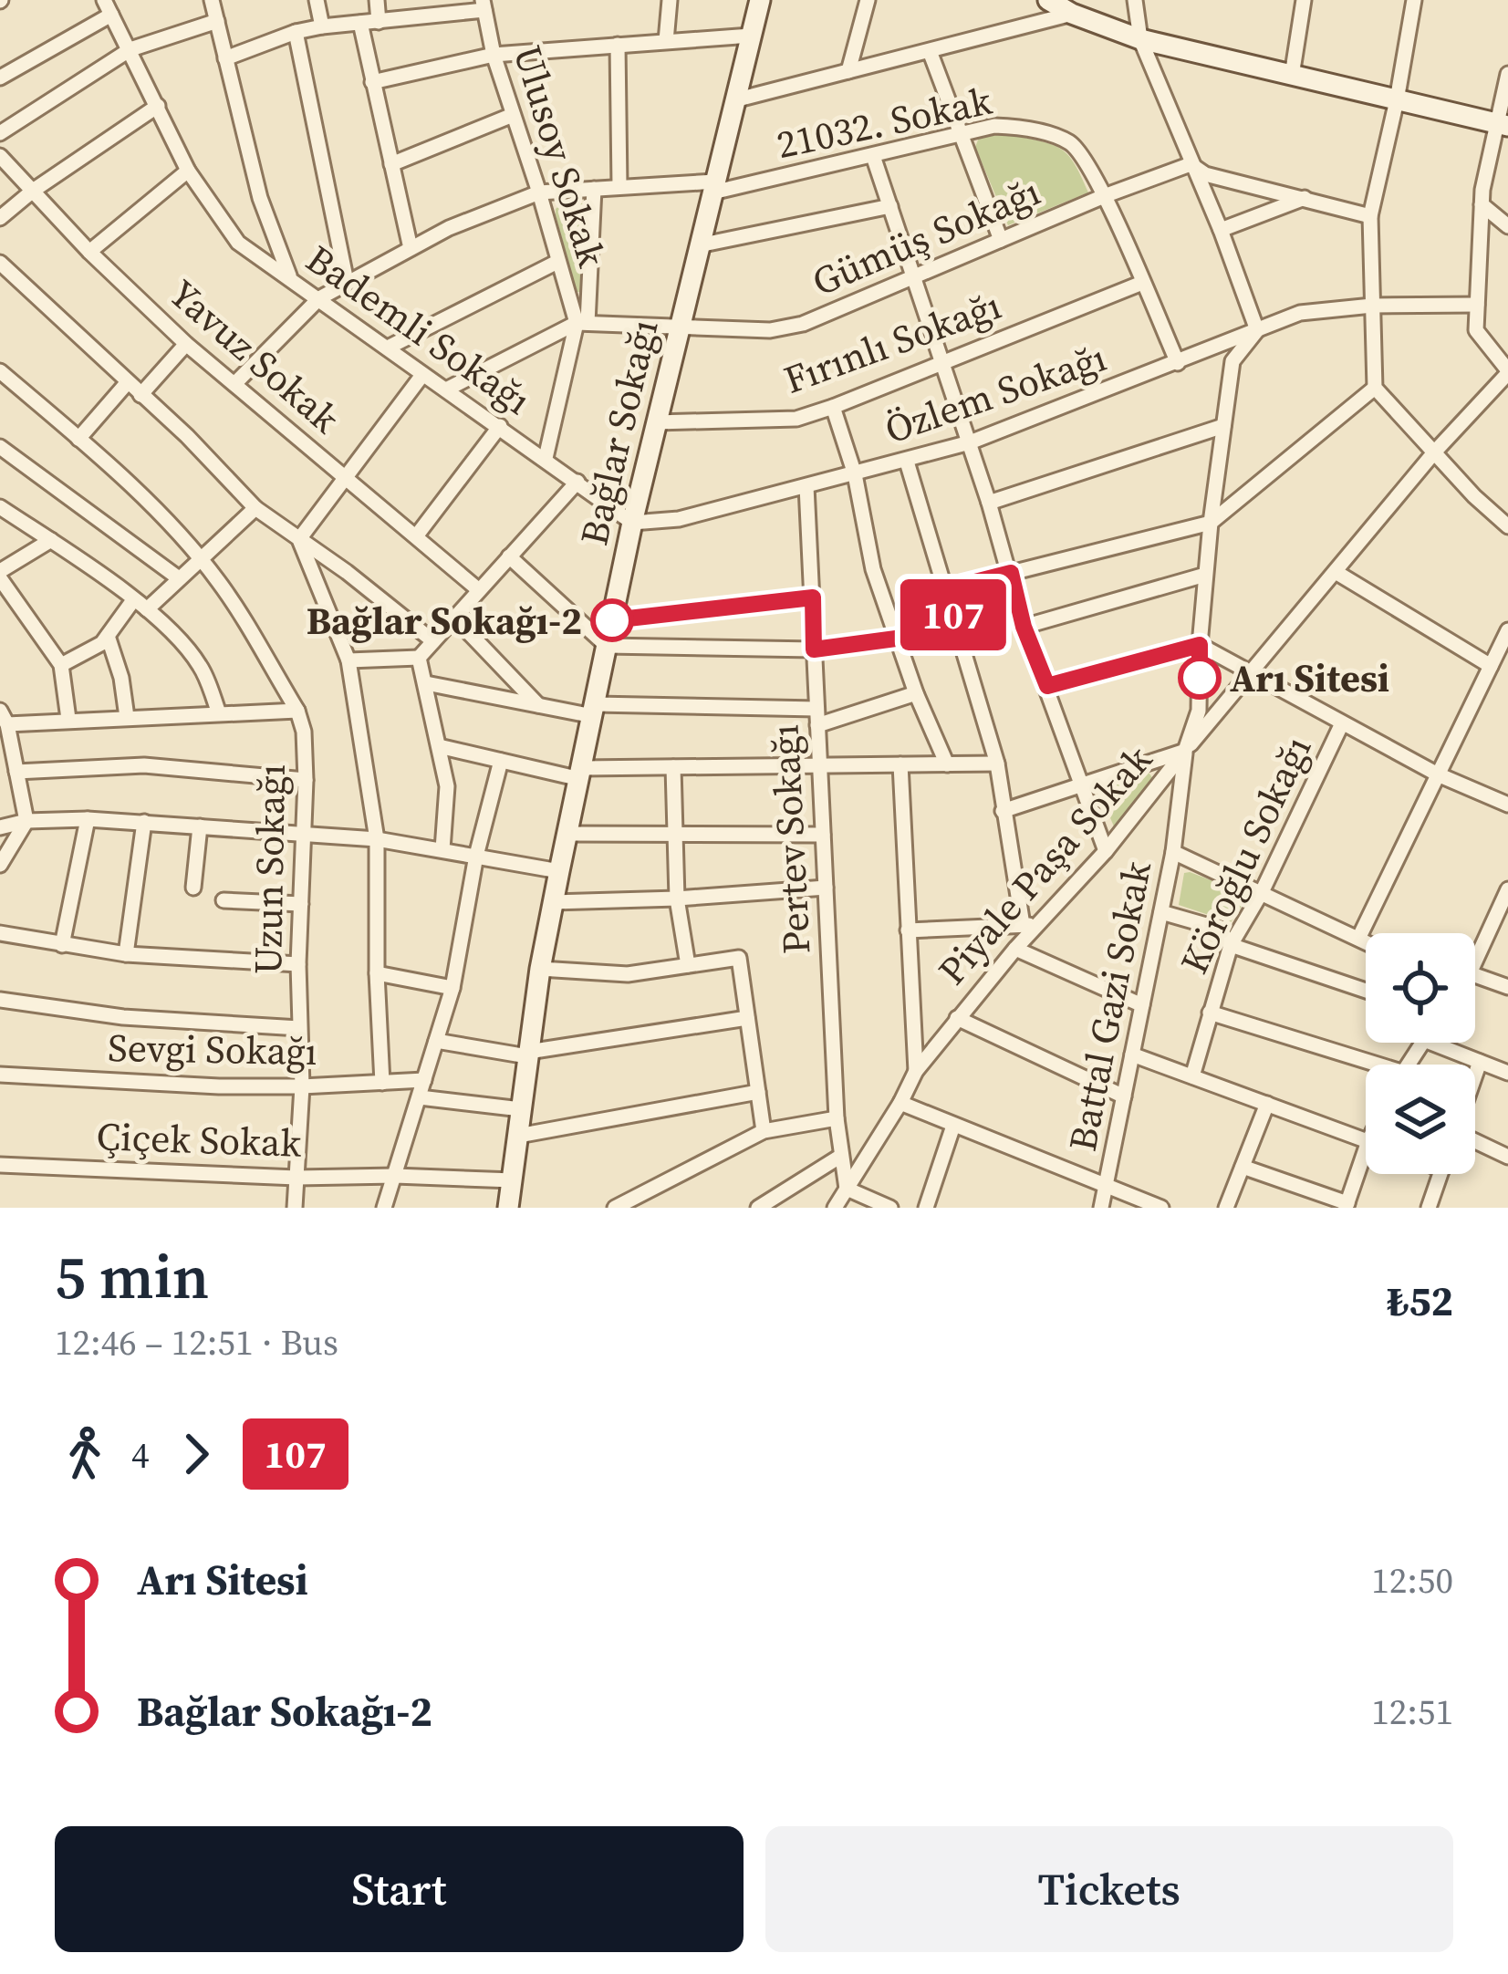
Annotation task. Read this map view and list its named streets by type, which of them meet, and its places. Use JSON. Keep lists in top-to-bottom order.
{
  "streets": {
    "main road": ["Bağlar Sokağı"],
    "street": [
      "21032. Sokak",
      "Ulusoy Sokak",
      "Gümüş Sokağı",
      "Bademli Sokağı",
      "Fırınlı Sokağı",
      "Yavuz Sokak",
      "Özlem Sokağı",
      "Pertev Sokağı",
      "Köroğlu Sokağı",
      "Piyale Paşa Sokak",
      "Uzun Sokağı",
      "Battal Gazi Sokak",
      "Sevgi Sokağı",
      "Çiçek Sokak"
    ]
  },
  "crossings": [
    ["21032. Sokak", "Ulusoy Sokak"],
    ["21032. Sokak", "Gümüş Sokağı"],
    ["21032. Sokak", "Bademli Sokağı"],
    ["21032. Sokak", "Fırınlı Sokağı"],
    ["21032. Sokak", "Yavuz Sokak"],
    ["21032. Sokak", "Özlem Sokağı"],
    ["21032. Sokak", "Bağlar Sokağı"],
    ["Ulusoy Sokak", "Gümüş Sokağı"],
    ["Ulusoy Sokak", "Bademli Sokağı"],
    ["Gümüş Sokağı", "Bağlar Sokağı"],
    ["Bademli Sokağı", "Özlem Sokağı"],
    ["Bademli Sokağı", "Bağlar Sokağı"],
    ["Fırınlı Sokağı", "Bağlar Sokağı"],
    ["Özlem Sokağı", "Bağlar Sokağı"],
    ["Özlem Sokağı", "Pertev Sokağı"],
    ["Özlem Sokağı", "Piyale Paşa Sokak"],
    ["Bağlar Sokağı", "Çiçek Sokak"],
    ["Pertev Sokağı", "Piyale Paşa Sokak"],
    ["Piyale Paşa Sokak", "Battal Gazi Sokak"],
    ["Uzun Sokağı", "Sevgi Sokağı"],
    ["Uzun Sokağı", "Çiçek Sokak"]
  ],
  "places": ["Bağlar Sokağı-2", "Arı Sitesi"],
  "lines": ["bus line 107"],
  "page": {
    "on_map": "107",
    "heading": ["5 min", "12:46 – 12:51 · Bus", "₺52"],
    "legs": ["4", "107"],
    "list": [
      {
        "name": "Arı Sitesi",
        "value": "12:50"
      },
      {
        "name": "Bağlar Sokağı-2",
        "value": "12:51"
      }
    ],
    "buttons": ["Start", "Tickets"]
  }
}
